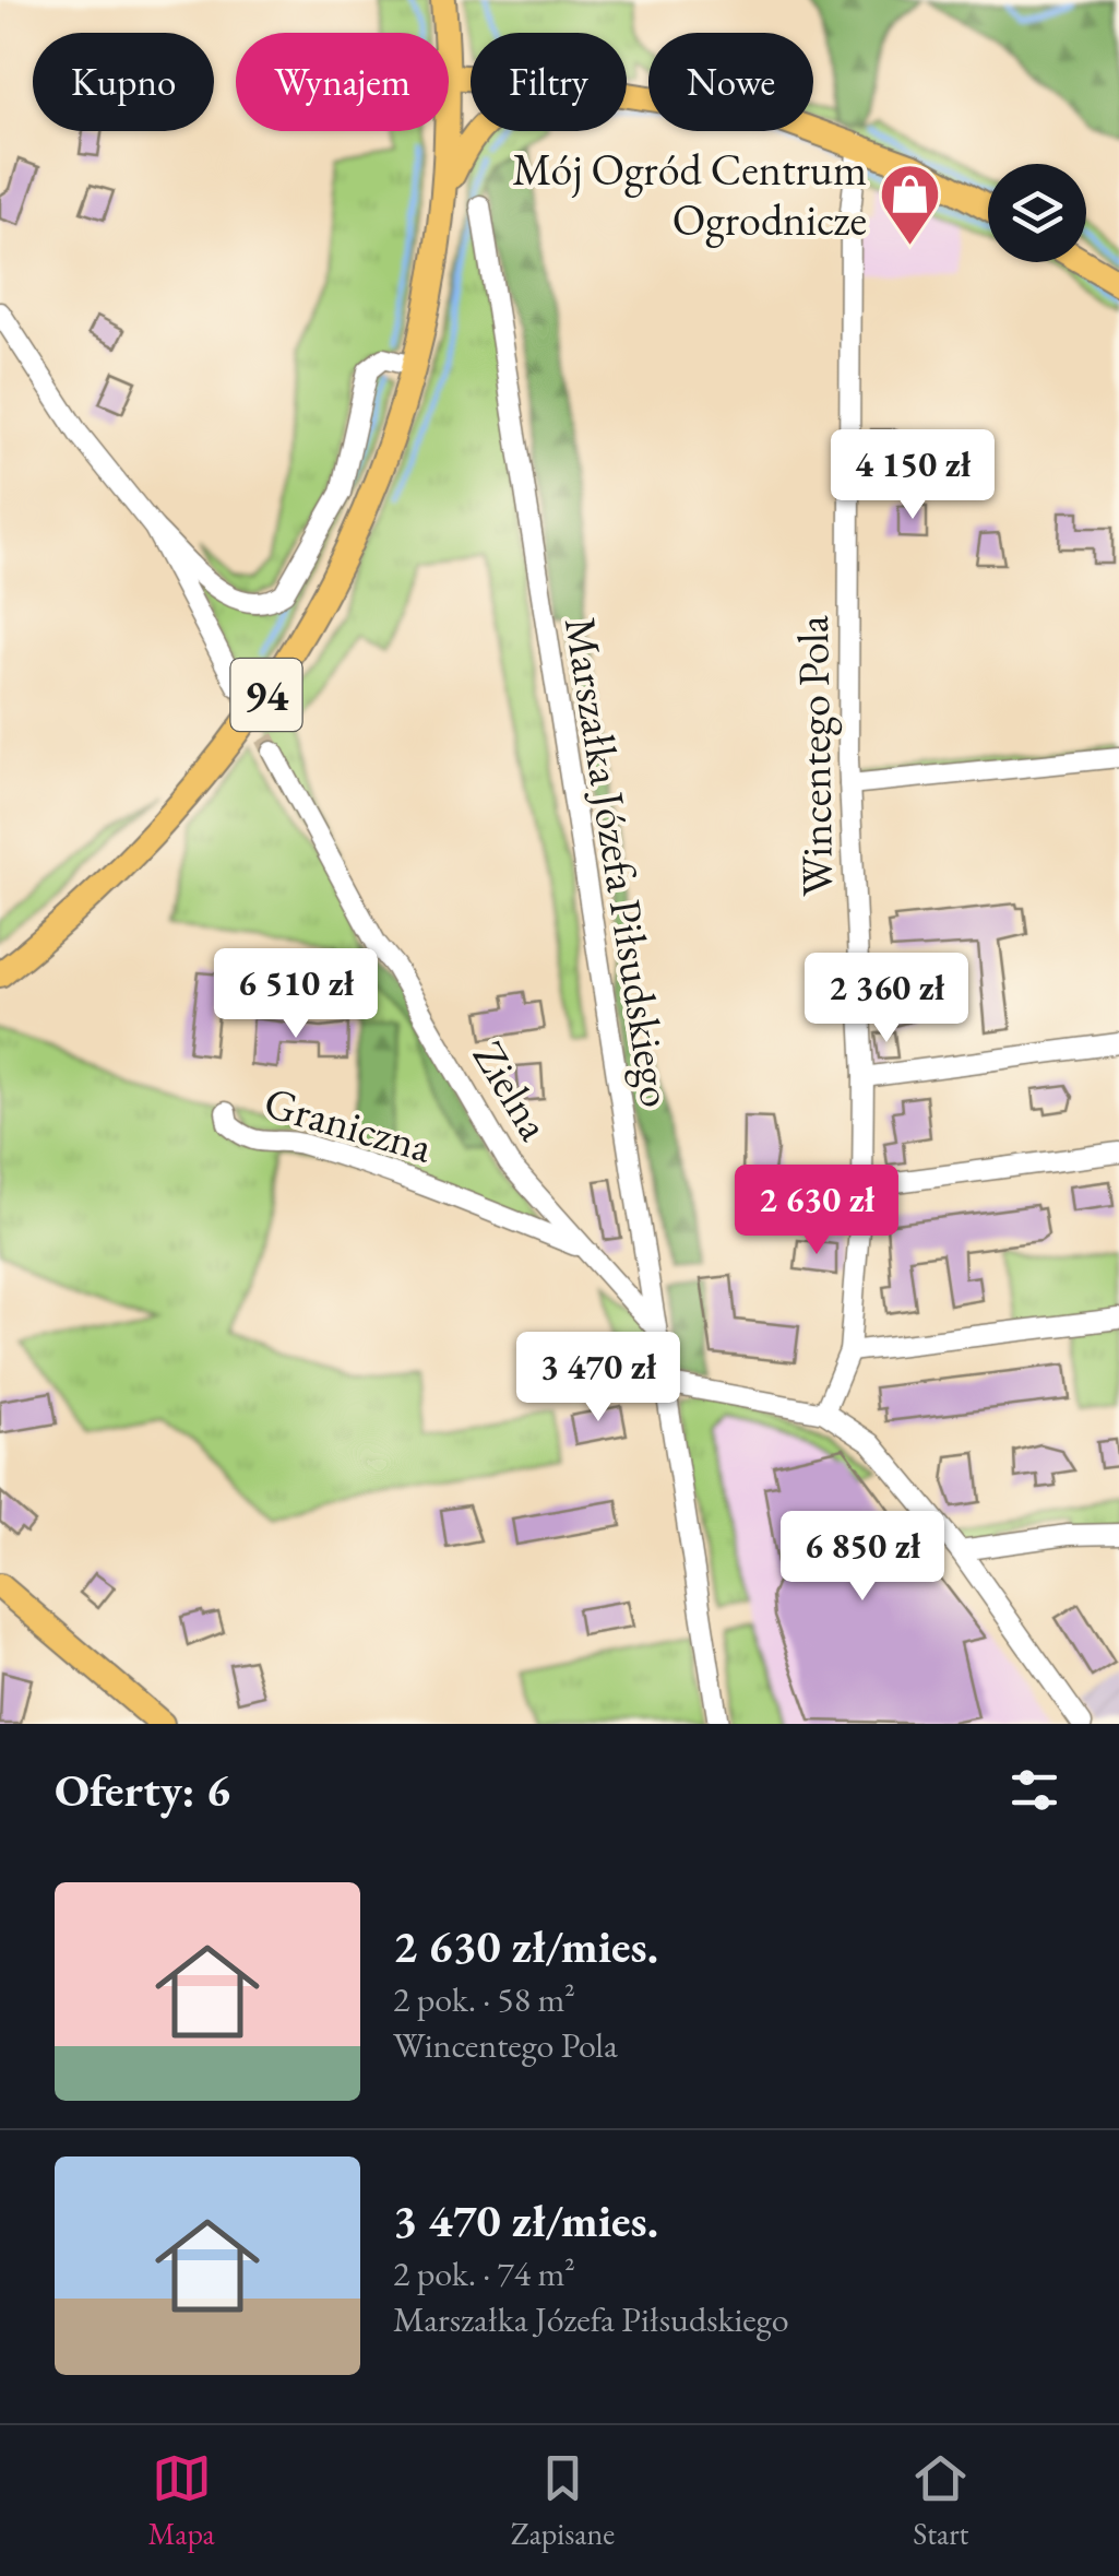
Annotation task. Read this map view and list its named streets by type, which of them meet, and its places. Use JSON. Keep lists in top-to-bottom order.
{
  "streets": {
    "main road": ["94"],
    "street": [
      "Wincentego Pola",
      "Marszałka Józefa Piłsudskiego",
      "Zielna",
      "Graniczna"
    ]
  },
  "crossings": [
    ["Marszałka Józefa Piłsudskiego", "Zielna"],
    ["Zielna", "Graniczna"]
  ],
  "places": {
    "shop": ["Mój Ogród Centrum Ogrodnicze"]
  },
  "page": {
    "chip": [
      "Kupno",
      "Wynajem",
      "Filtry",
      "Nowe"
    ],
    "price": [
      "4 150 zł",
      "6 510 zł",
      "2 360 zł",
      "2 630 zł",
      "3 470 zł",
      "6 850 zł"
    ],
    "heading": "Oferty: 6",
    "list": [
      {
        "name": "2 630 zł/mies.",
        "note": "2 pok. · 58 m² · Wincentego Pola"
      },
      {
        "name": "3 470 zł/mies.",
        "note": "2 pok. · 74 m² · Marszałka Józefa Piłsudskiego"
      }
    ],
    "tabs": ["Mapa", "Zapisane", "Start"]
  }
}
